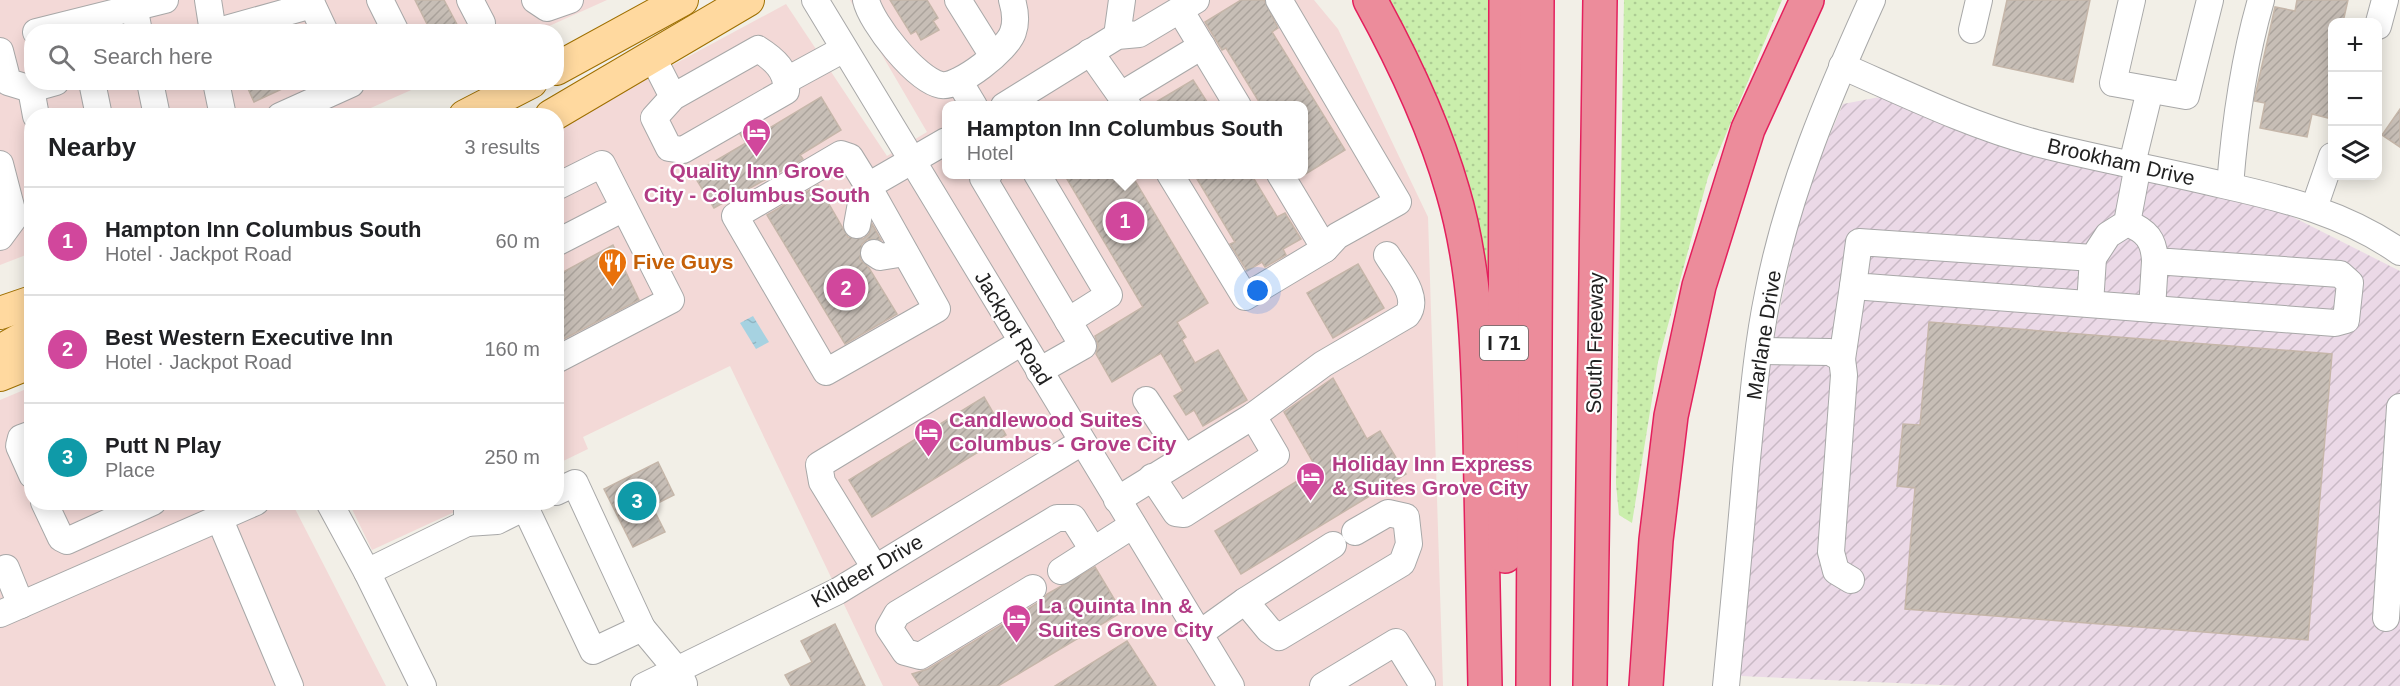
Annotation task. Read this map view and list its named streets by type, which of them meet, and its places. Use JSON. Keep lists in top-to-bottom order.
{
  "streets": {
    "highway": ["I 71", "South Freeway"],
    "street": [
      "Brookham Drive",
      "Jackpot Road",
      "Marlane Drive",
      "Killdeer Drive"
    ]
  },
  "crossings": [
    ["Brookham Drive", "Marlane Drive"],
    ["Jackpot Road", "Killdeer Drive"]
  ],
  "places": {
    "hotel": [
      "Quality Inn Grove City - Columbus South",
      "Candlewood Suites Columbus - Grove City",
      "Holiday Inn Express & Suites Grove City",
      "La Quinta Inn & Suites Grove City"
    ],
    "restaurant": ["Five Guys"]
  },
  "page": {
    "map_buttons": ["+", "−"],
    "search": "Search here",
    "popup": ["Hampton Inn Columbus South", "Hotel"],
    "heading": ["Nearby", "3 results"],
    "list": [
      {
        "mark": "1",
        "name": "Hampton Inn Columbus South",
        "note": "Hotel · Jackpot Road",
        "value": "60 m"
      },
      {
        "mark": "2",
        "name": "Best Western Executive Inn",
        "note": "Hotel · Jackpot Road",
        "value": "160 m"
      },
      {
        "mark": "3",
        "name": "Putt N Play",
        "note": "Place",
        "value": "250 m"
      }
    ],
    "pins": ["1", "2", "3"]
  }
}
